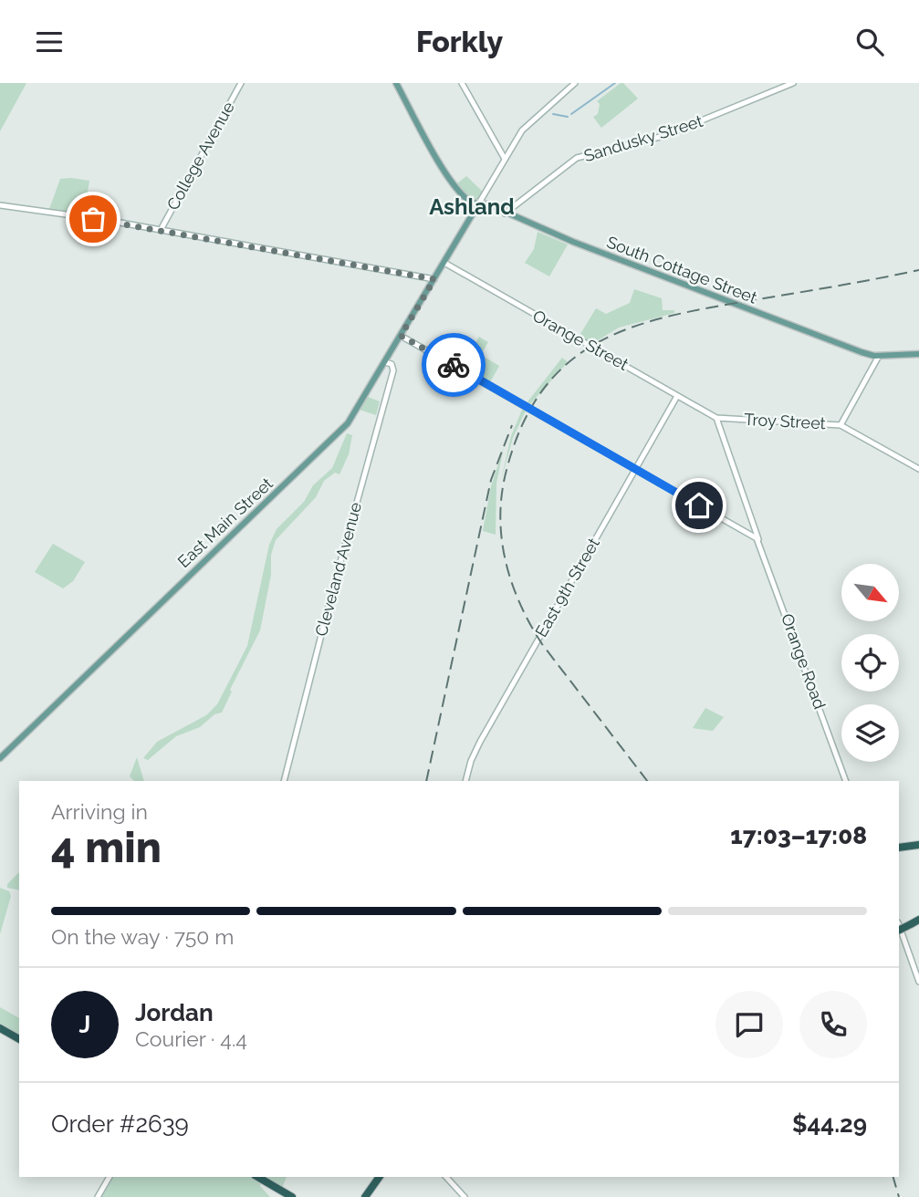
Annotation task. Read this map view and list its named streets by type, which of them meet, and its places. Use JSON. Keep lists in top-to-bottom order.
{
  "streets": {
    "main road": [
      "Sandusky Street",
      "College Avenue",
      "South Cottage Street",
      "Orange Street",
      "Troy Street",
      "East Main Street",
      "Cleveland Avenue",
      "East 9th Street",
      "Orange Road"
    ]
  },
  "crossings": [
    ["Sandusky Street", "South Cottage Street"],
    ["South Cottage Street", "East Main Street"],
    ["Orange Street", "Troy Street"],
    ["Orange Street", "East Main Street"],
    ["Orange Street", "East 9th Street"],
    ["Orange Street", "Orange Road"],
    ["Troy Street", "Orange Road"],
    ["East Main Street", "Cleveland Avenue"]
  ],
  "districts": ["Ashland"],
  "north": "bottom right",
  "page": {
    "header": "Forkly",
    "heading": ["4 min", "Arriving in", "17:03–17:08"],
    "panel": [
      "Jordan",
      "Courier · 4.4",
      "Order #2639",
      "$44.29"
    ],
    "bar": "On the way · 750 m",
    "round": "J"
  }
}
